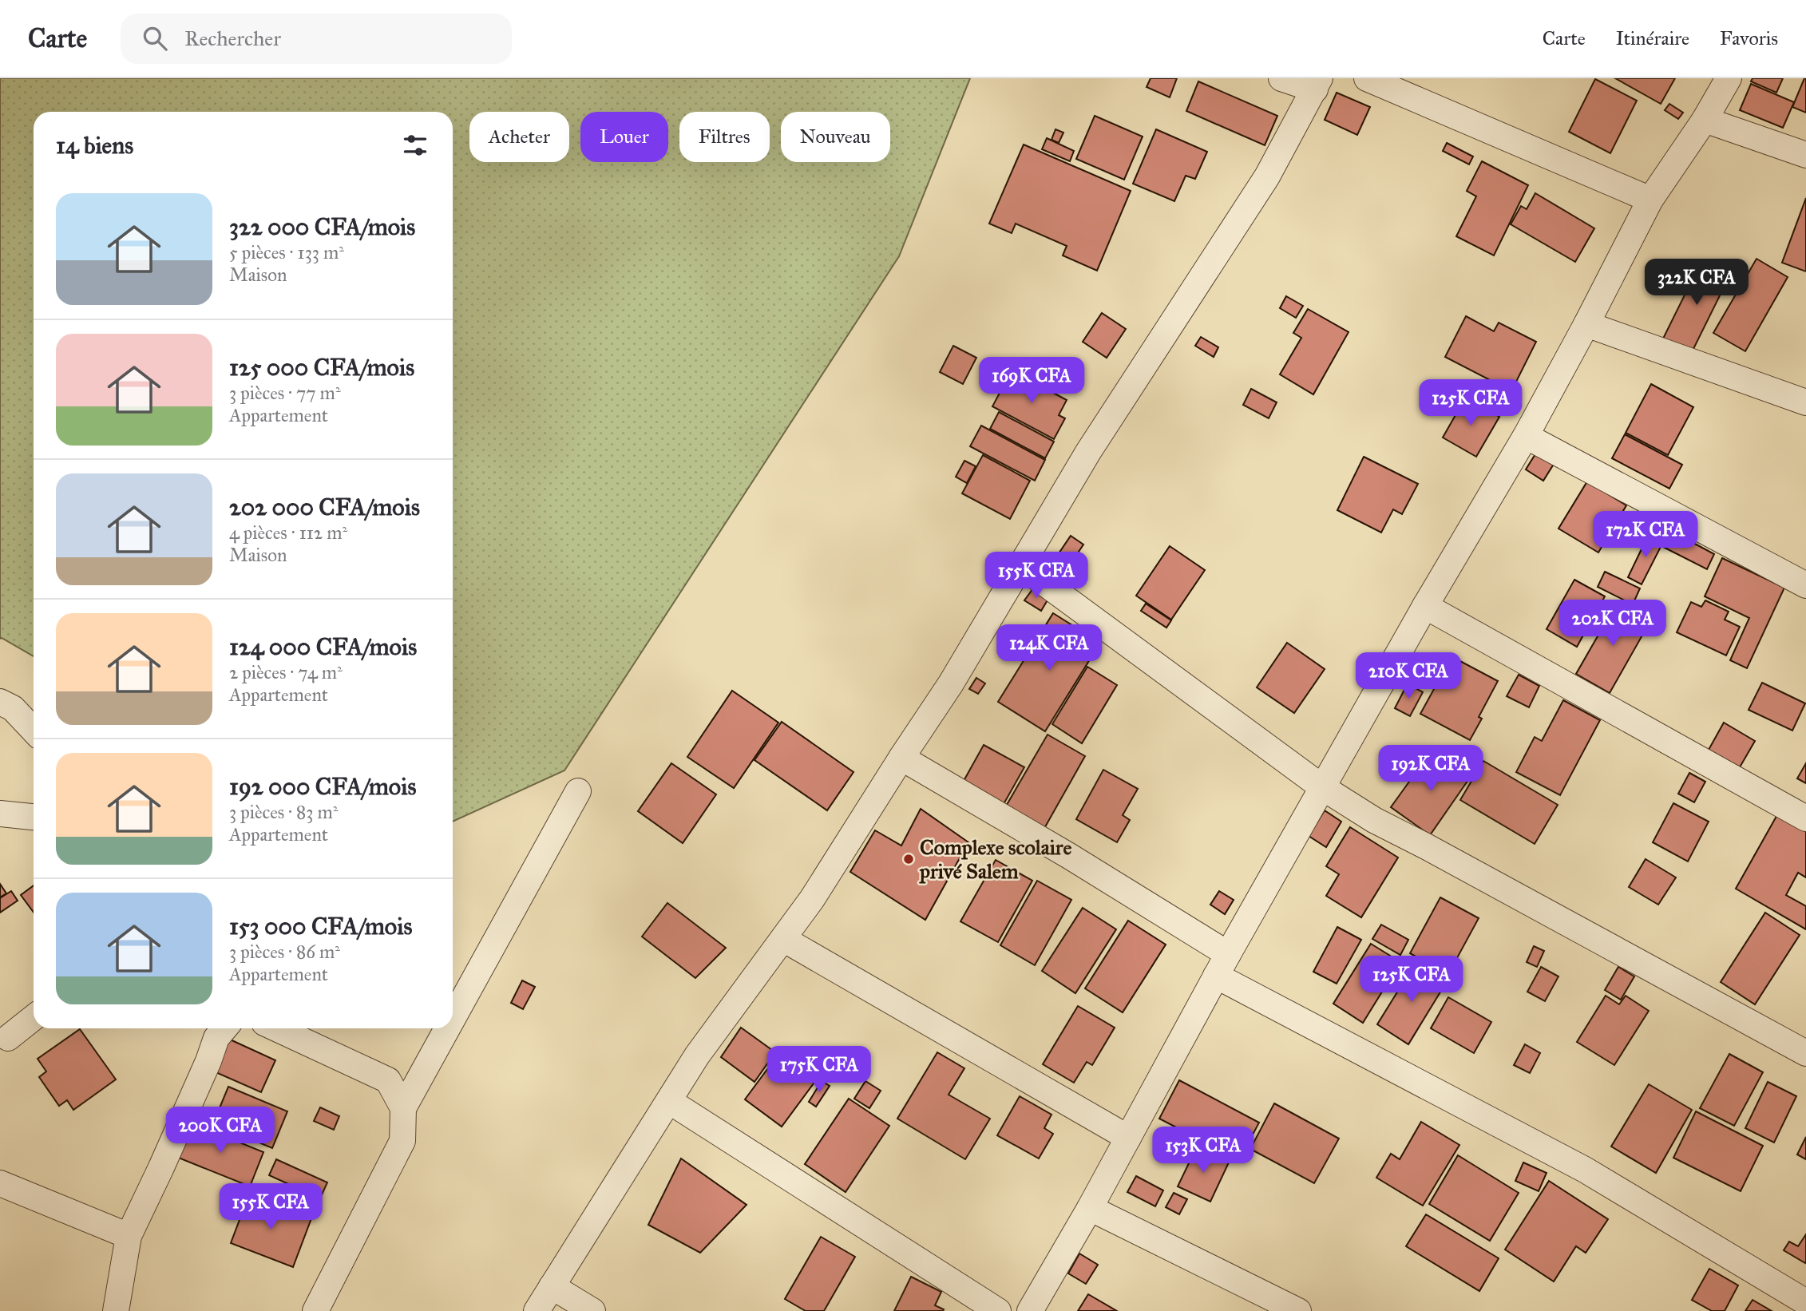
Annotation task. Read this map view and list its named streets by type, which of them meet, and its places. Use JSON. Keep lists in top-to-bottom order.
{
  "places": ["Complexe scolaire privé Salem"],
  "page": {
    "header": "Carte",
    "search": "Rechercher",
    "nav": ["Carte", "Itinéraire", "Favoris"],
    "chip": [
      "Acheter",
      "Louer",
      "Filtres",
      "Nouveau"
    ],
    "heading": "14 biens",
    "list": [
      {
        "name": "322 000 CFA/mois",
        "note": "5 pièces · 133 m² · Maison"
      },
      {
        "name": "125 000 CFA/mois",
        "note": "3 pièces · 77 m² · Appartement"
      },
      {
        "name": "202 000 CFA/mois",
        "note": "4 pièces · 112 m² · Maison"
      },
      {
        "name": "124 000 CFA/mois",
        "note": "2 pièces · 74 m² · Appartement"
      },
      {
        "name": "192 000 CFA/mois",
        "note": "3 pièces · 83 m² · Appartement"
      },
      {
        "name": "153 000 CFA/mois",
        "note": "3 pièces · 86 m² · Appartement"
      }
    ],
    "price": [
      "322K CFA",
      "169K CFA",
      "125K CFA",
      "172K CFA",
      "155K CFA",
      "202K CFA",
      "124K CFA",
      "210K CFA",
      "192K CFA",
      "125K CFA",
      "175K CFA",
      "200K CFA",
      "153K CFA",
      "155K CFA"
    ]
  }
}
